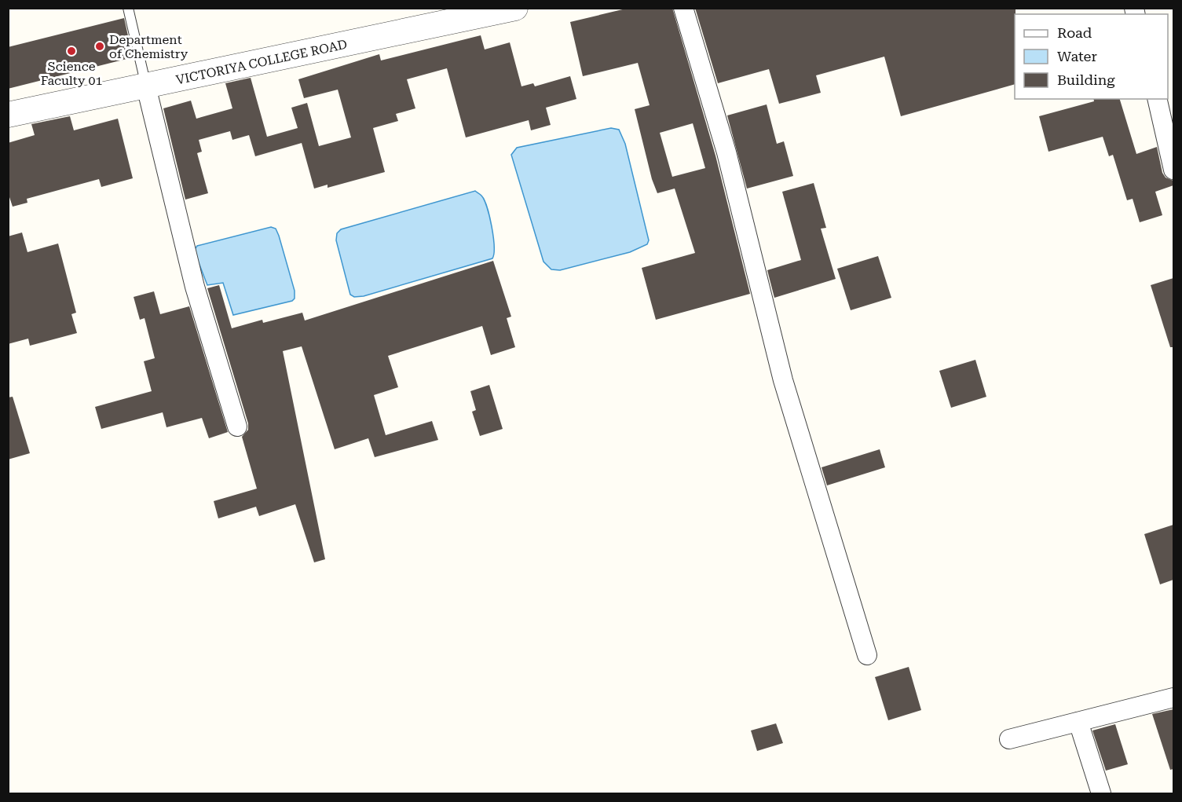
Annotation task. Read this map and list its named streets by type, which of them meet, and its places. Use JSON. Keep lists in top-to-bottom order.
{
  "streets": {
    "street": ["VICTORIYA COLLEGE ROAD"]
  },
  "places": ["Department of Chemistry", "Science Faculty 01"],
  "legend": ["Road", "Water", "Building"]
}
